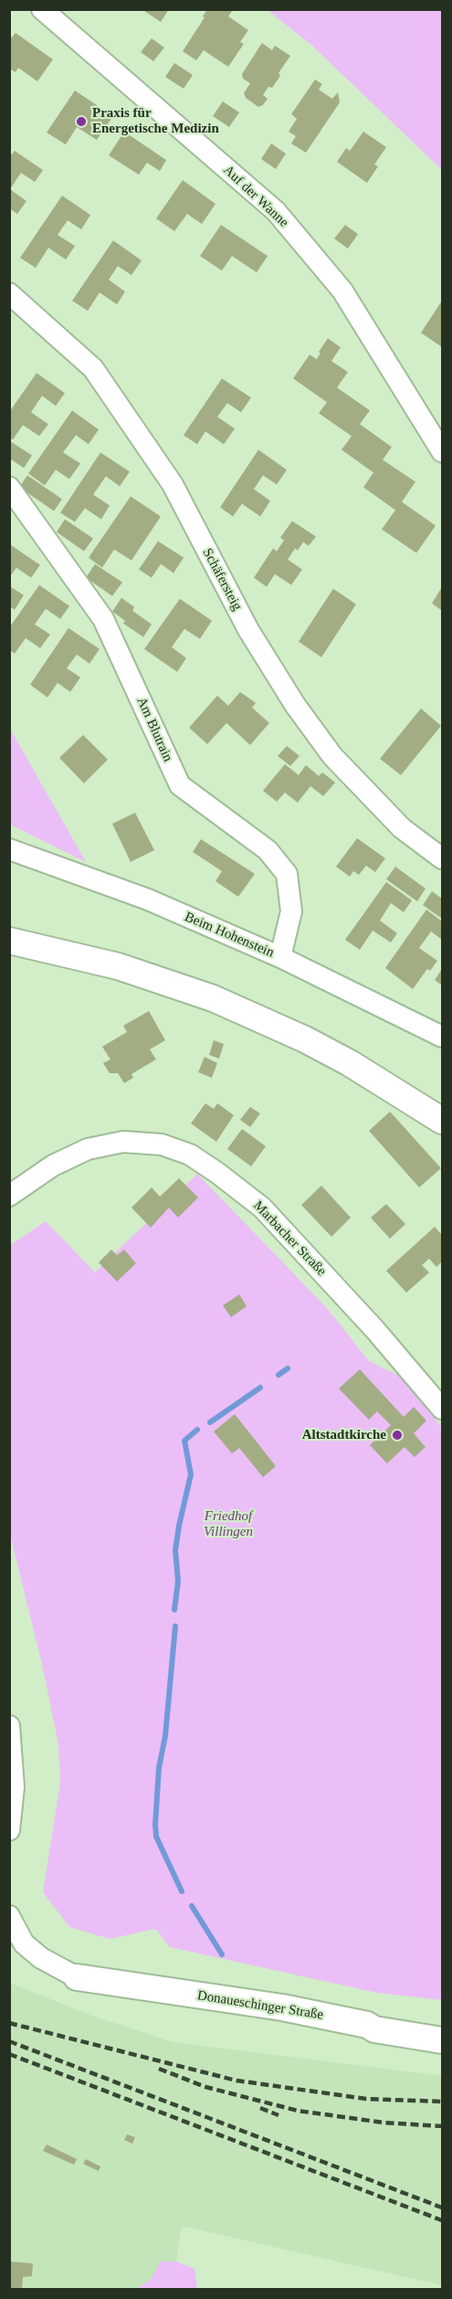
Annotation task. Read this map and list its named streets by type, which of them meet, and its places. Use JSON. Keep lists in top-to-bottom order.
{
  "streets": {
    "main road": ["Donaueschinger Straße"],
    "street": [
      "Auf der Wanne",
      "Schäfersteig",
      "Am Blutrain",
      "Beim Hohenstein",
      "Marbacher Straße"
    ]
  },
  "crossings": [
    ["Am Blutrain", "Beim Hohenstein"]
  ],
  "parks": ["Friedhof Villingen"],
  "places": ["Praxis für Energetische Medizin", "Altstadtkirche"]
}
